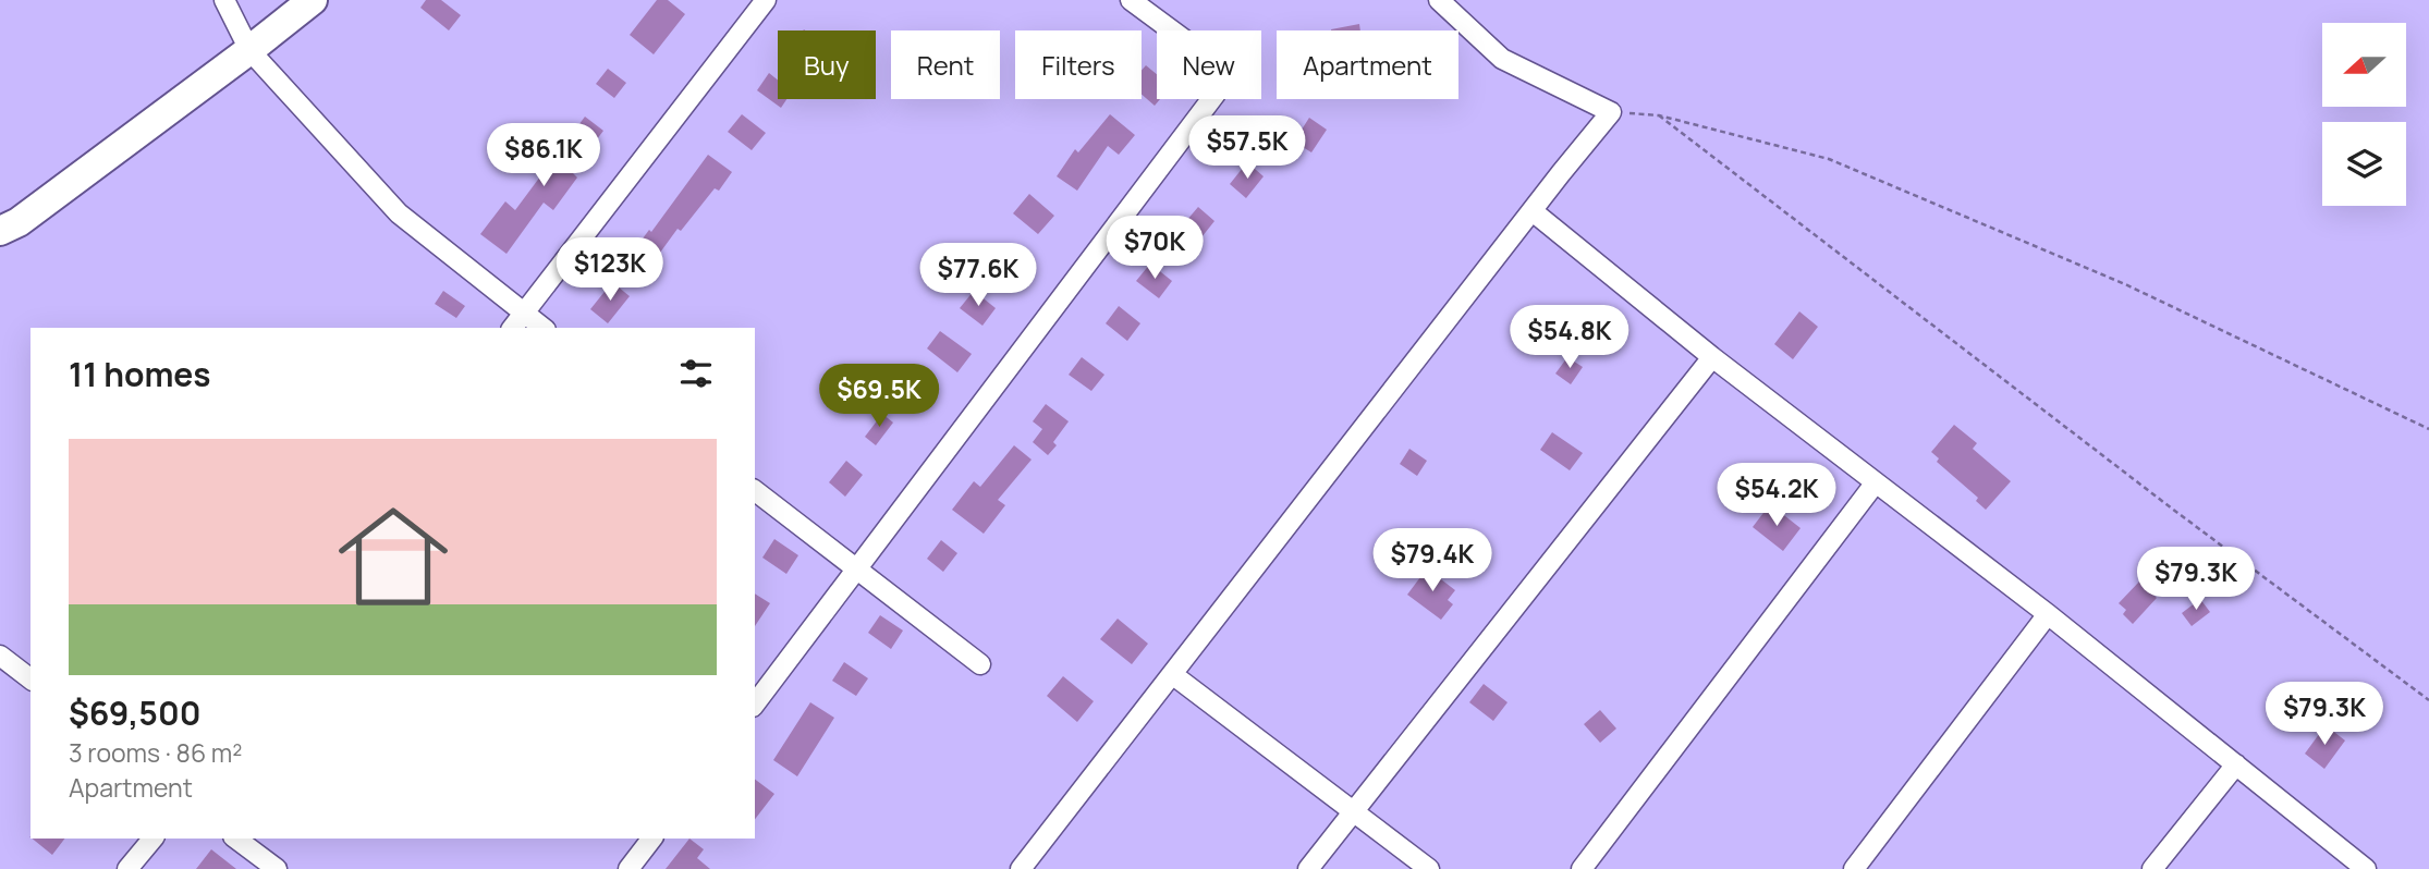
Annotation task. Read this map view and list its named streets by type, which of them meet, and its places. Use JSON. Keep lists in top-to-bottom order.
{
  "north": "left",
  "page": {
    "chip": [
      "Buy",
      "Rent",
      "Filters",
      "New",
      "Apartment"
    ],
    "price": [
      "$57.5K",
      "$86.1K",
      "$70K",
      "$123K",
      "$77.6K",
      "$54.8K",
      "$69.5K",
      "$54.2K",
      "$79.4K",
      "$79.3K",
      "$79.3K"
    ],
    "heading": "11 homes",
    "list": [
      {
        "name": "$69,500",
        "note": "3 rooms · 86 m² · Apartment"
      }
    ]
  }
}
